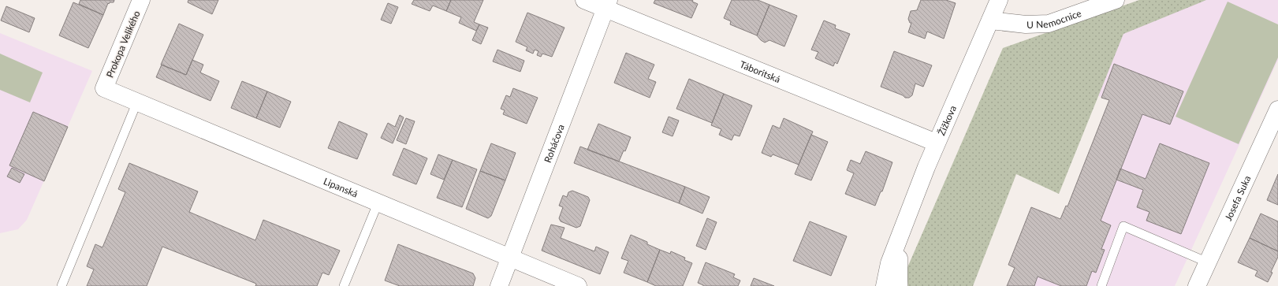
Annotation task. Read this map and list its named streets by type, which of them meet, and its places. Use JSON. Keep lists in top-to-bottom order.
{
  "streets": {
    "street": [
      "U Nemocnice",
      "Prokopa Velikého",
      "Táboritská",
      "Žižkova",
      "Roháčova",
      "Lipanská",
      "Josefa Suka"
    ]
  },
  "crossings": [
    ["U Nemocnice", "Žižkova"],
    ["Prokopa Velikého", "Lipanská"],
    ["Táboritská", "Žižkova"],
    ["Táboritská", "Roháčova"],
    ["Roháčova", "Lipanská"]
  ]
}
